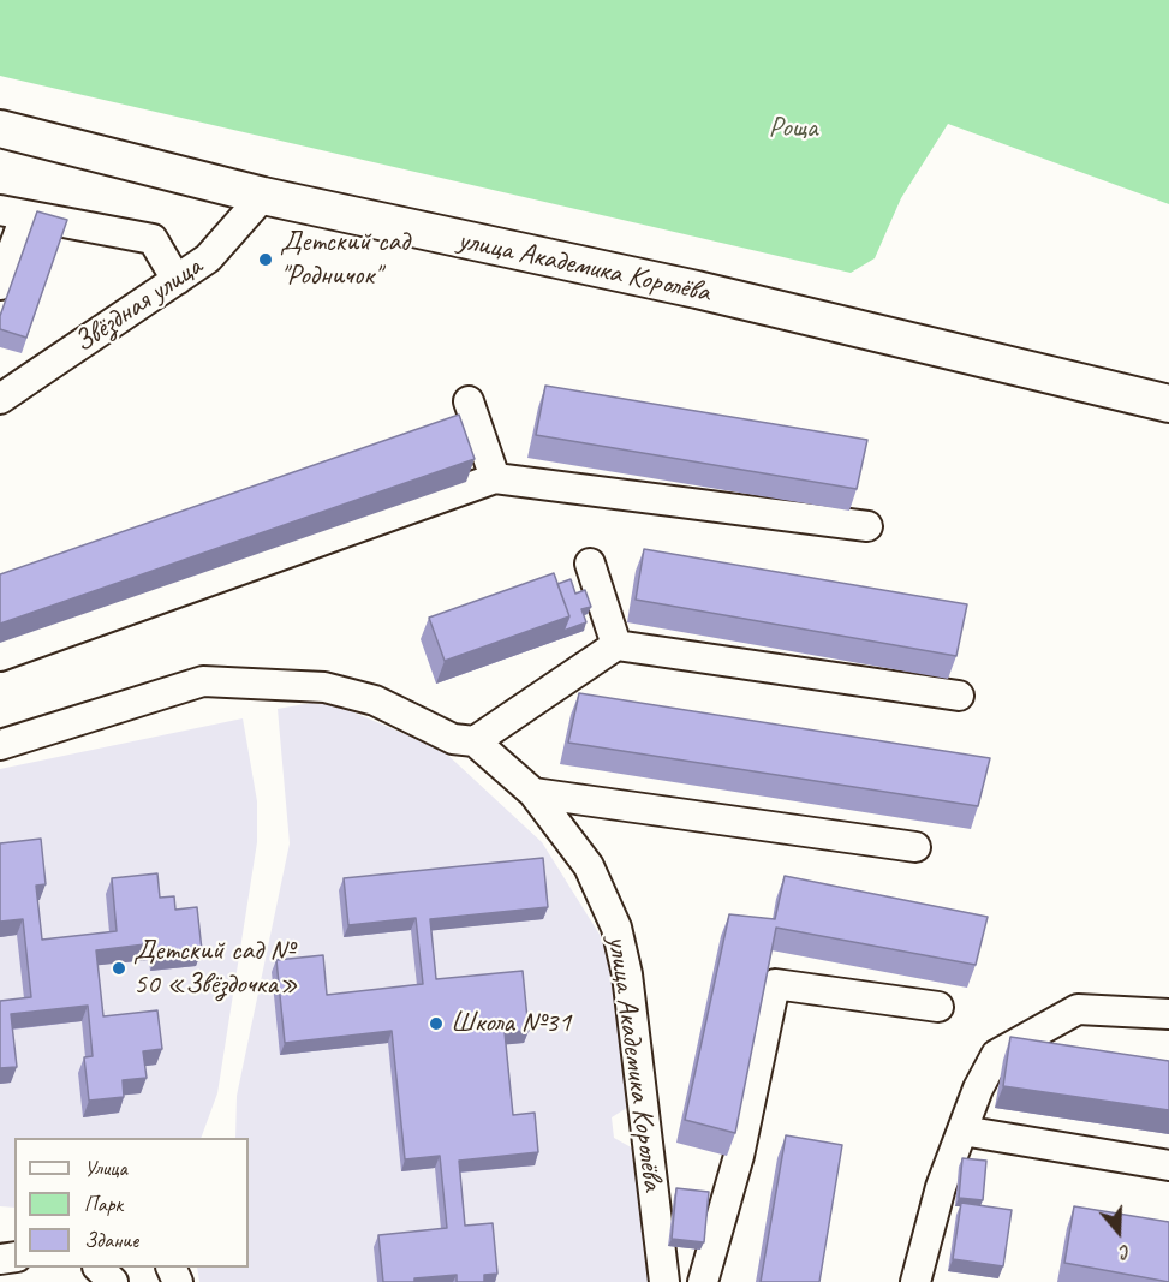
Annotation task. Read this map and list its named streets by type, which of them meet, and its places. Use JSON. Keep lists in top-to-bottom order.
{
  "streets": {
    "main road": ["улица Академика Королёва"],
    "street": ["Звёздная улица"]
  },
  "crossings": [
    ["улица Академика Королёва", "Звёздная улица"]
  ],
  "parks": ["Роща"],
  "places": ["Детский сад \"Родничок\"", "Детский сад № 50 «Звёздочка»", "Школа №31"],
  "legend": ["Улица", "Парк", "Здание"],
  "north": "bottom"
}
